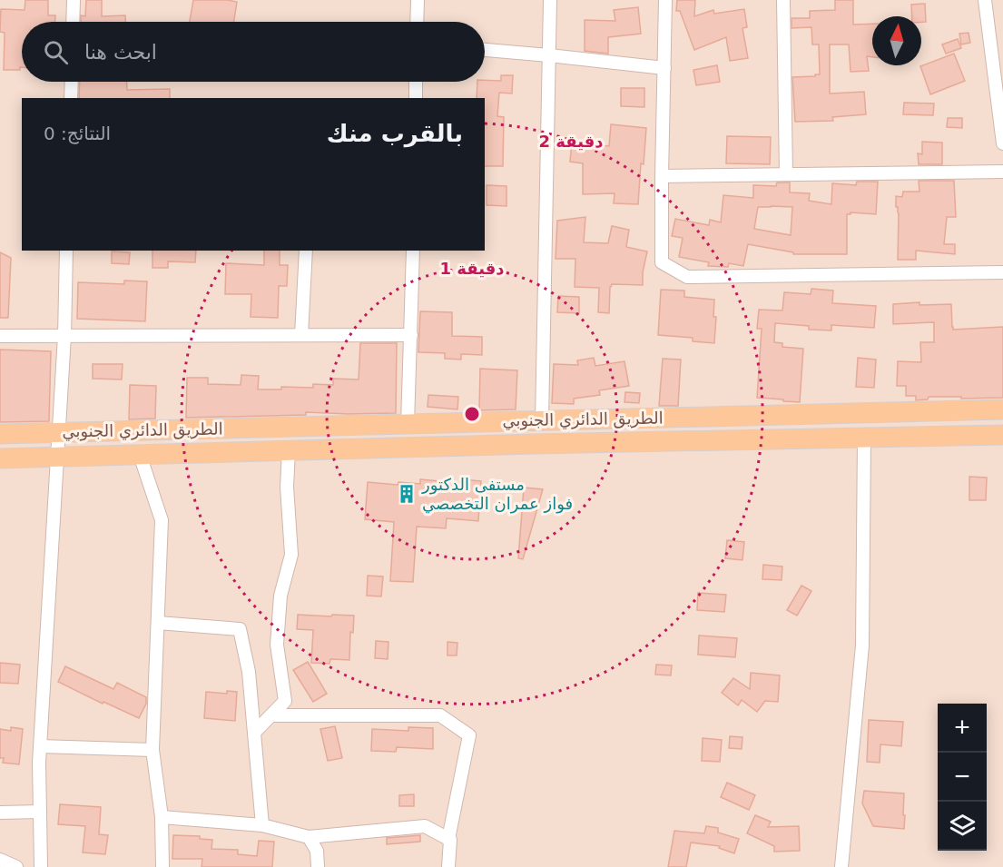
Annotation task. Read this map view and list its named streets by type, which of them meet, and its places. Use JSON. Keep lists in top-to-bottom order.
{
  "streets": {
    "main road": ["الطريق الدائري الجنوبي"]
  },
  "places": {
    "building": ["مستفى الدكتور فواز عمران التخصصي"]
  },
  "north": "top",
  "page": {
    "search": "ابحث هنا",
    "heading": ["بالقرب منك", "النتائج: 0"],
    "map_buttons": ["+", "−"]
  },
  "rings": ["2 دقيقة", "1 دقيقة"]
}
